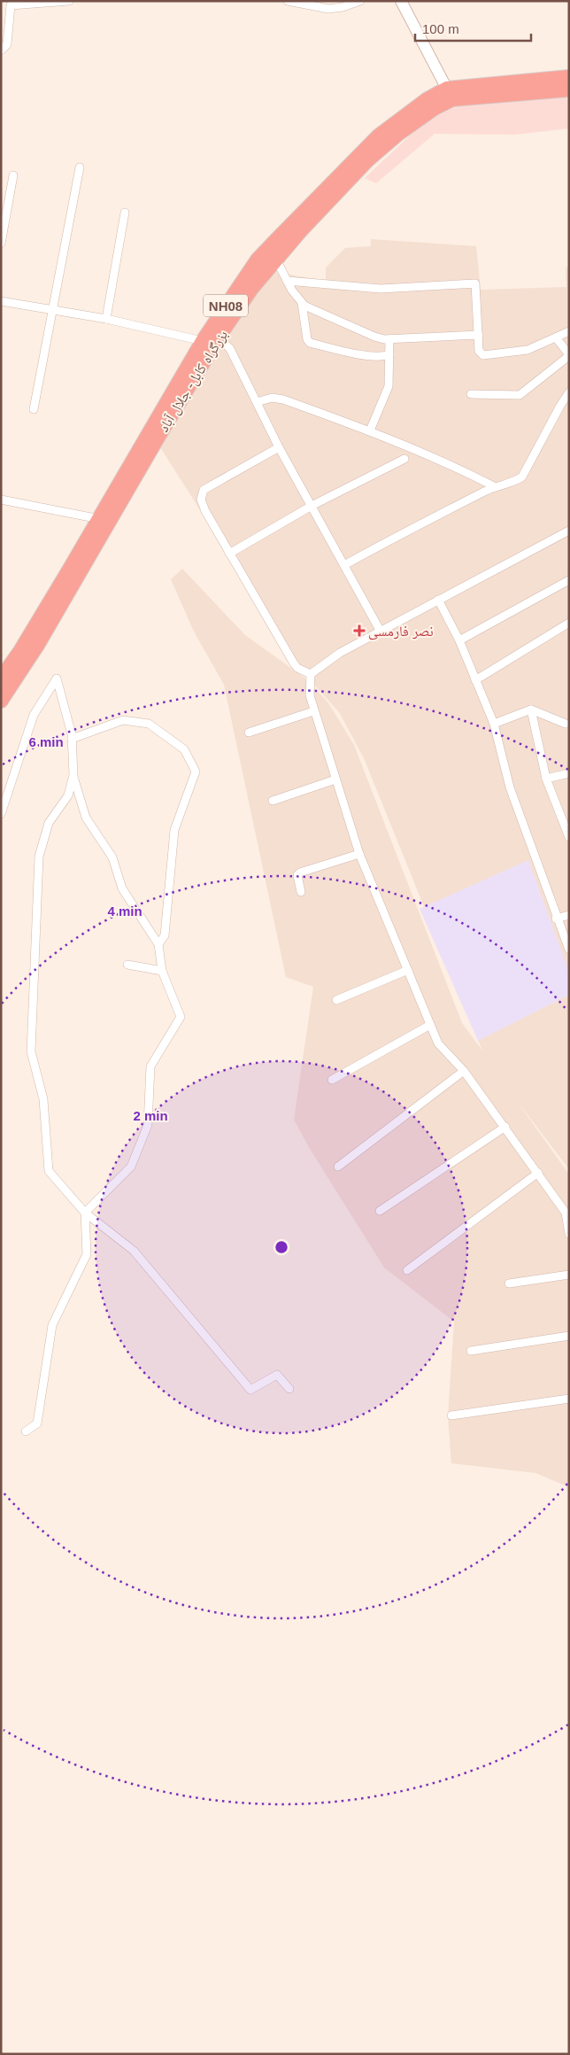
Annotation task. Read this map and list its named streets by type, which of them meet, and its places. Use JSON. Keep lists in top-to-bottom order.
{
  "streets": {
    "highway": ["NH08", "بزرگراه کابل- جلال آباد"]
  },
  "places": {
    "health": ["نصر فارمسی"]
  },
  "scale_bar": "100 m",
  "rings": ["6 min", "4 min", "2 min"]
}
